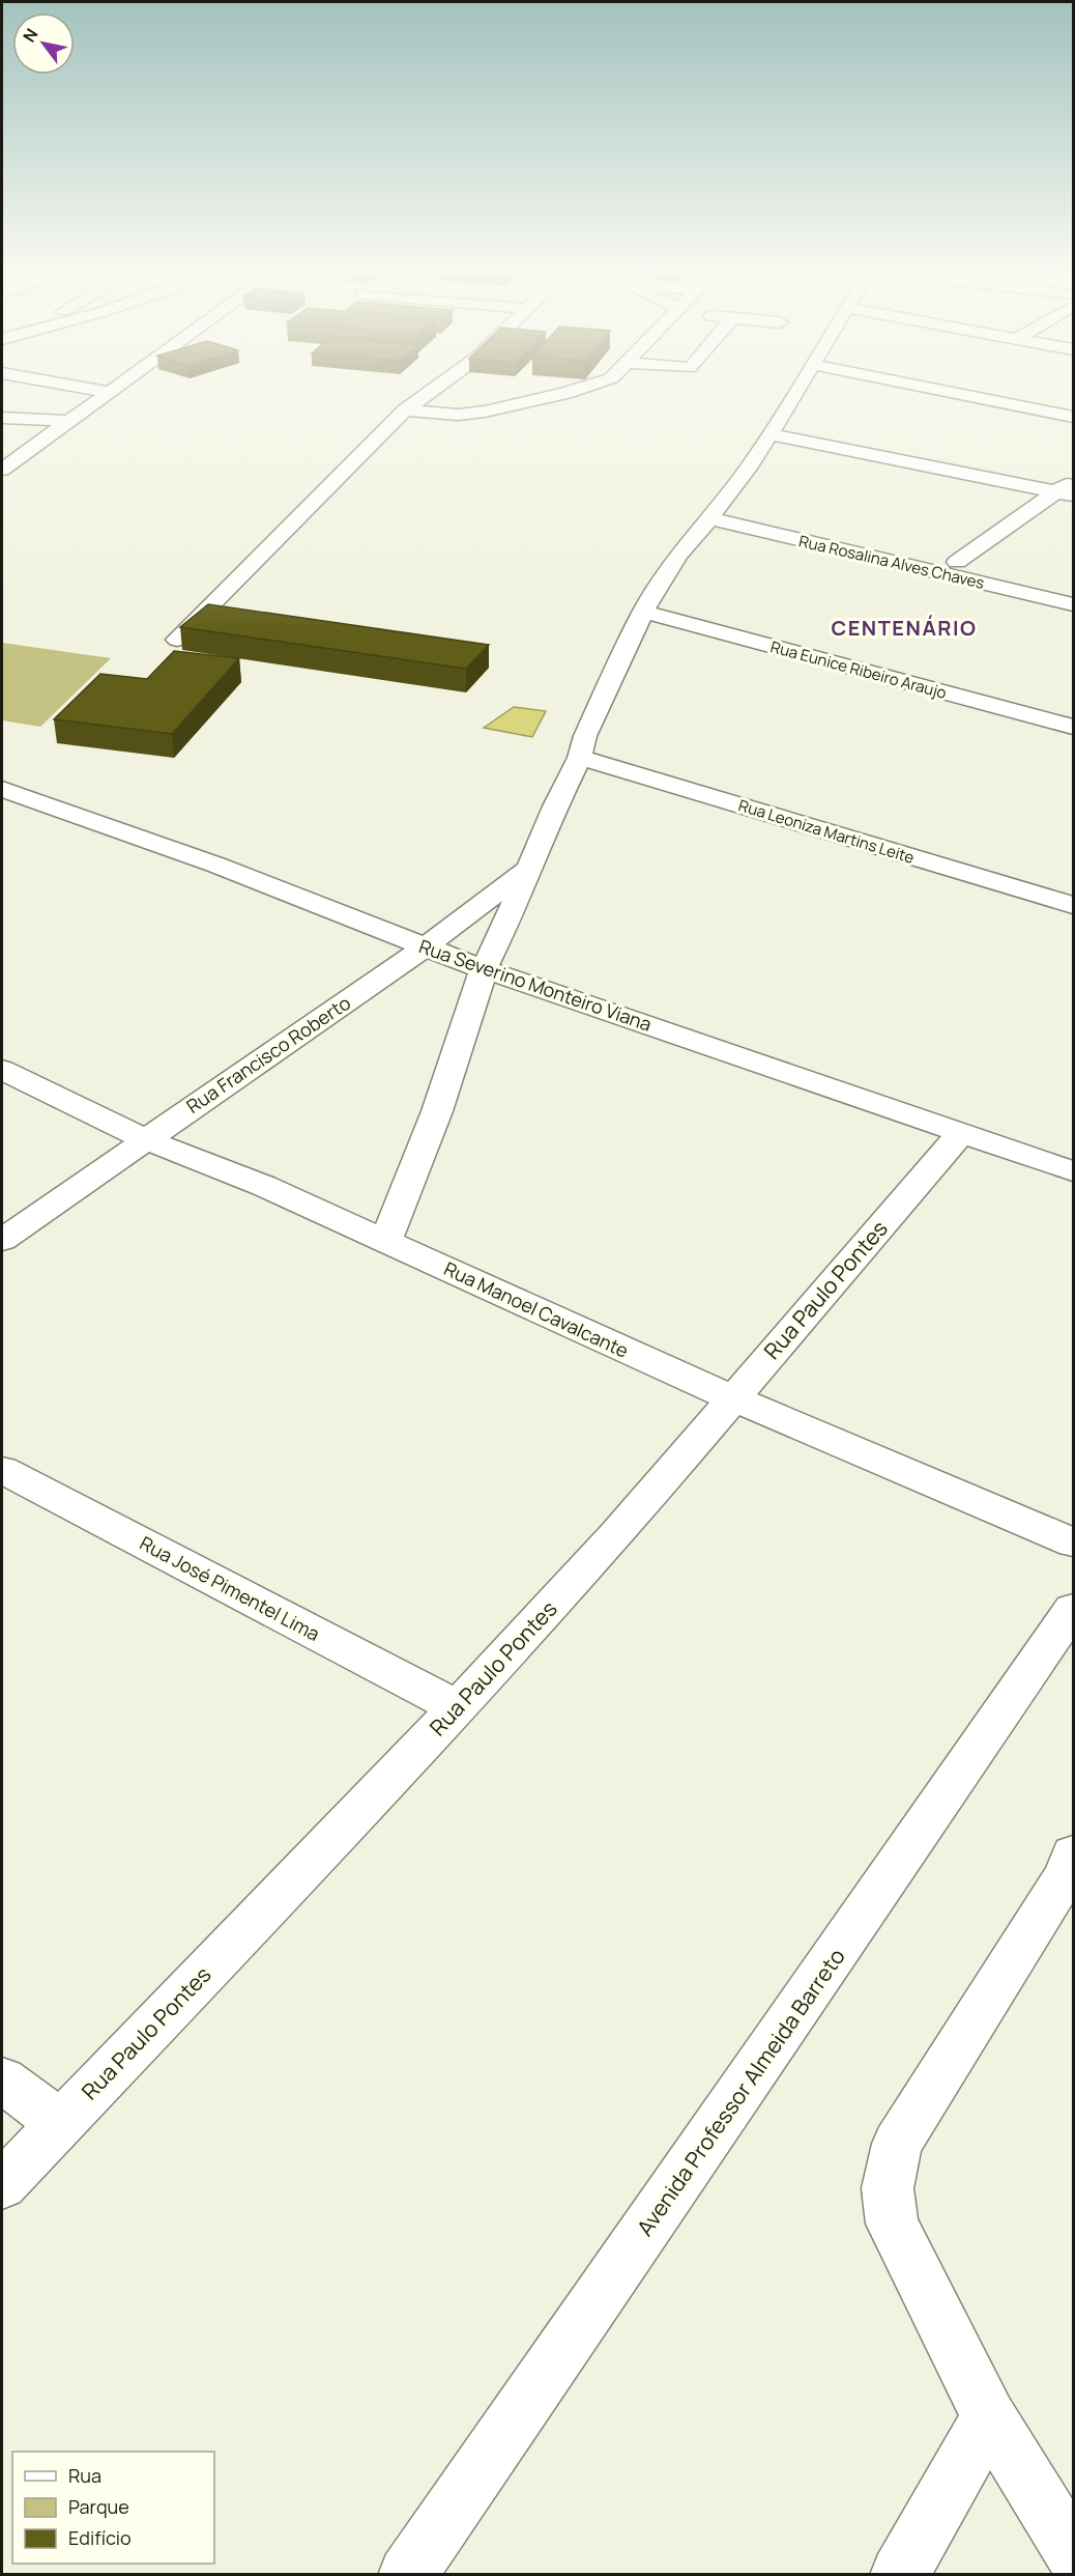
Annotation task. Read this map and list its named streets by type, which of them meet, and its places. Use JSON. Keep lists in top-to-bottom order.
{
  "streets": {
    "street": [
      "Rua Rosalina Alves Chaves",
      "Rua Eunice Ribeiro Araujo",
      "Rua Leoniza Martins Leite",
      "Rua Severino Monteiro Viana",
      "Rua Francisco Roberto",
      "Rua Paulo Pontes",
      "Rua Manoel Cavalcante",
      "Rua José Pimentel Lima",
      "Avenida Professor Almeida Barreto"
    ]
  },
  "crossings": [
    ["Rua Severino Monteiro Viana", "Rua Francisco Roberto"],
    ["Rua Severino Monteiro Viana", "Rua Paulo Pontes"],
    ["Rua Francisco Roberto", "Rua Manoel Cavalcante"],
    ["Rua Paulo Pontes", "Rua Manoel Cavalcante"],
    ["Rua Paulo Pontes", "Rua José Pimentel Lima"]
  ],
  "districts": ["CENTENÁRIO"],
  "legend": ["Rua", "Parque", "Edifício"],
  "north": "top left"
}
